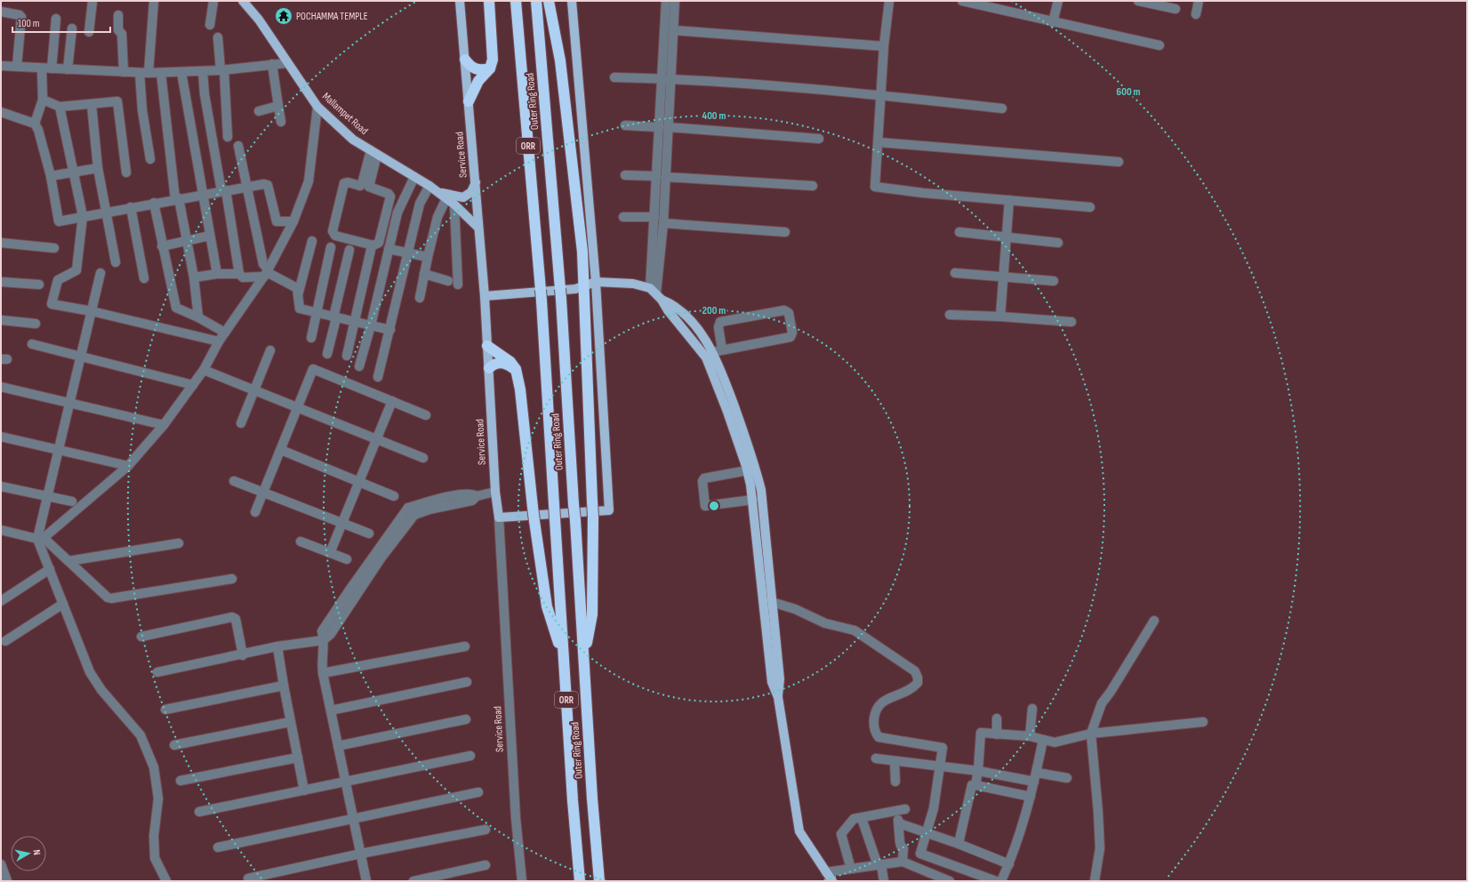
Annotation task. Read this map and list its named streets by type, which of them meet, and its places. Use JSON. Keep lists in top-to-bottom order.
{
  "streets": {
    "highway": ["Outer Ring Road", "ORR"],
    "main road": ["Mallampet Road", "Service Road"]
  },
  "crossings": [
    ["Mallampet Road", "Service Road"]
  ],
  "places": {
    "temple": ["POCHAMMA TEMPLE"]
  },
  "scale_bar": "100 m",
  "north": "right",
  "rings": ["600 m", "400 m", "200 m"]
}
